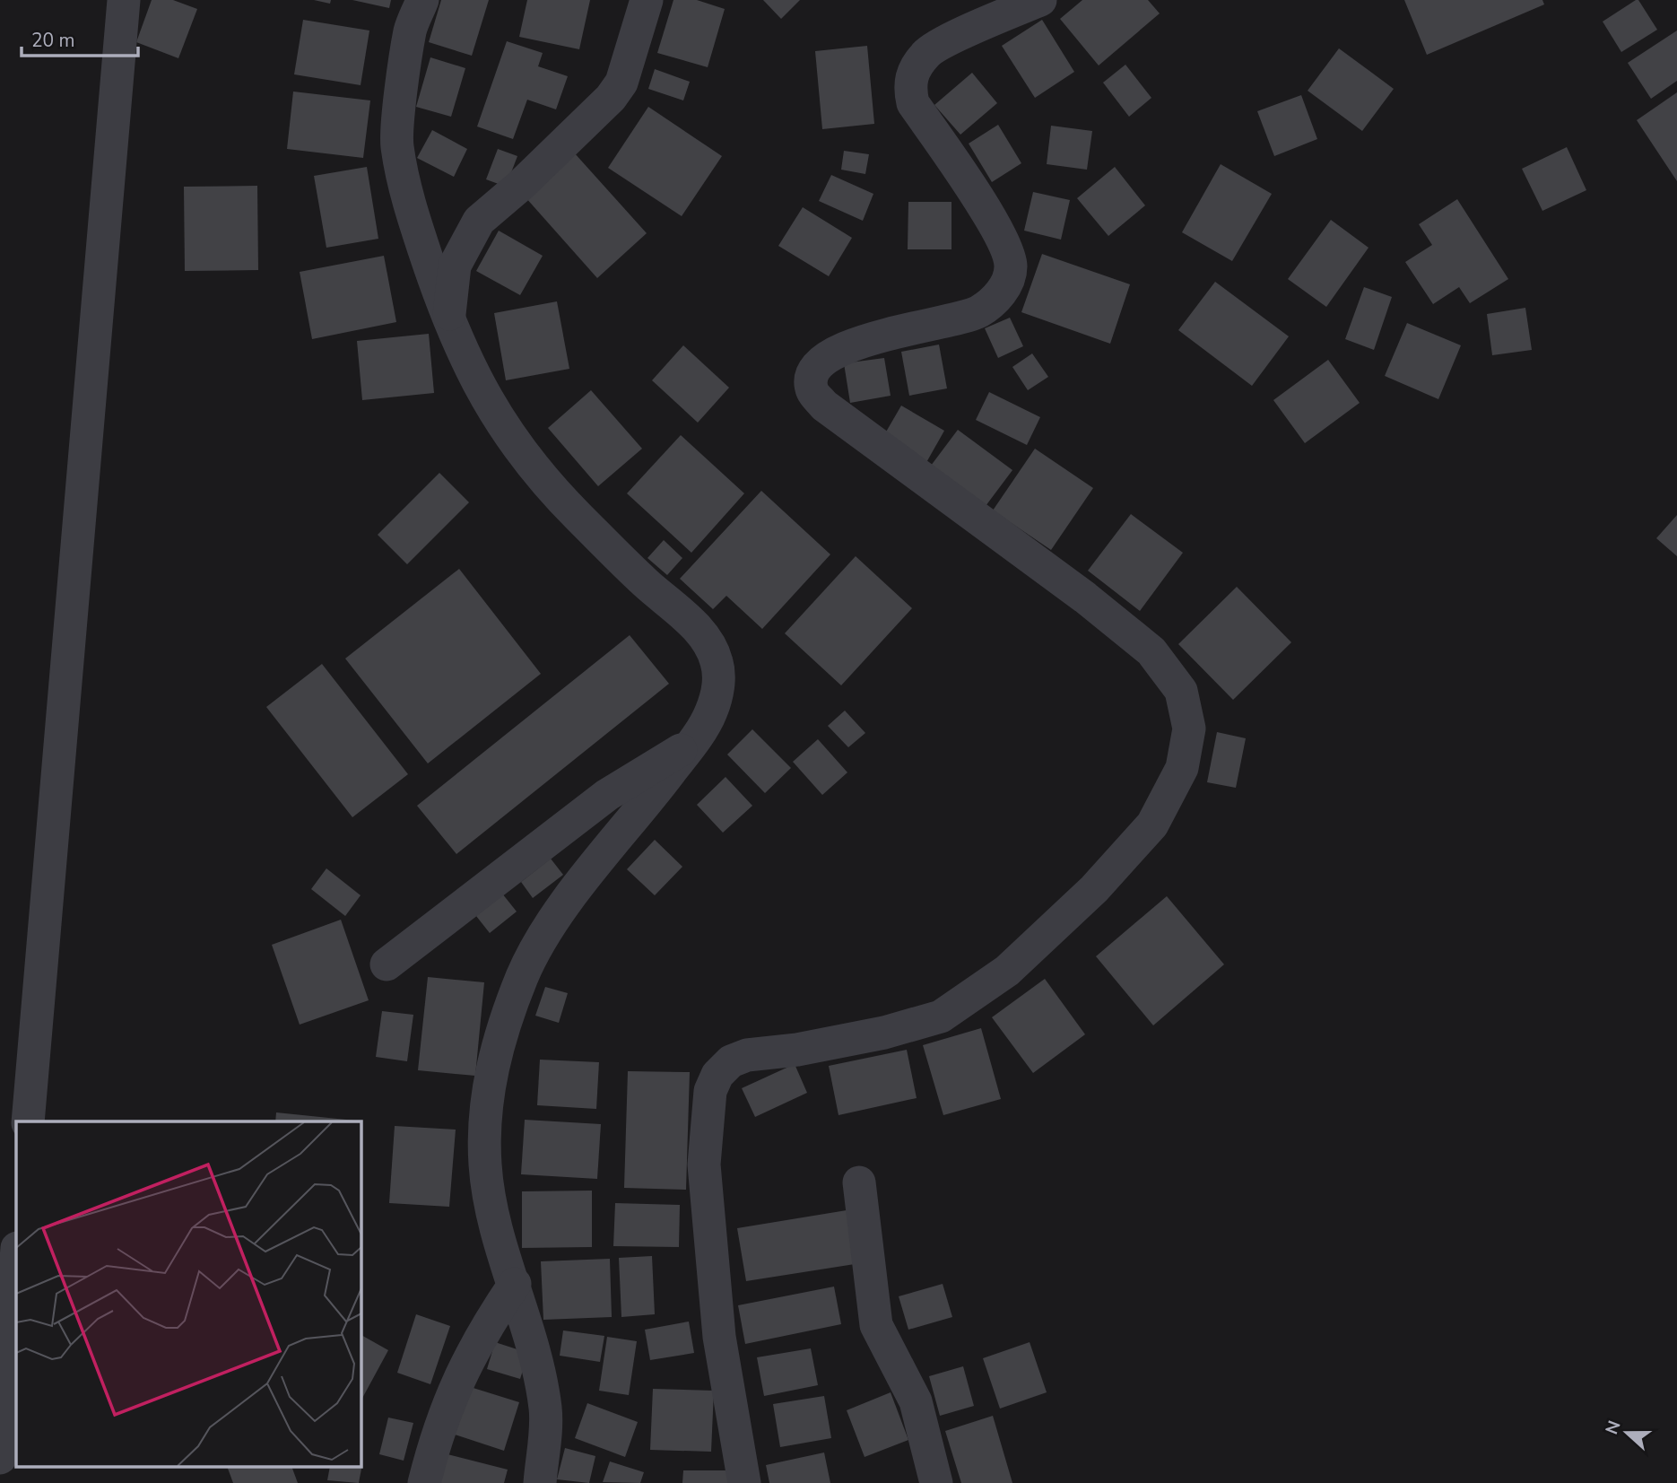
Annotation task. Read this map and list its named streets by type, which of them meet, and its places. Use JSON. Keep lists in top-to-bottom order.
{
  "scale_bar": "20 m",
  "north": "left"
}
